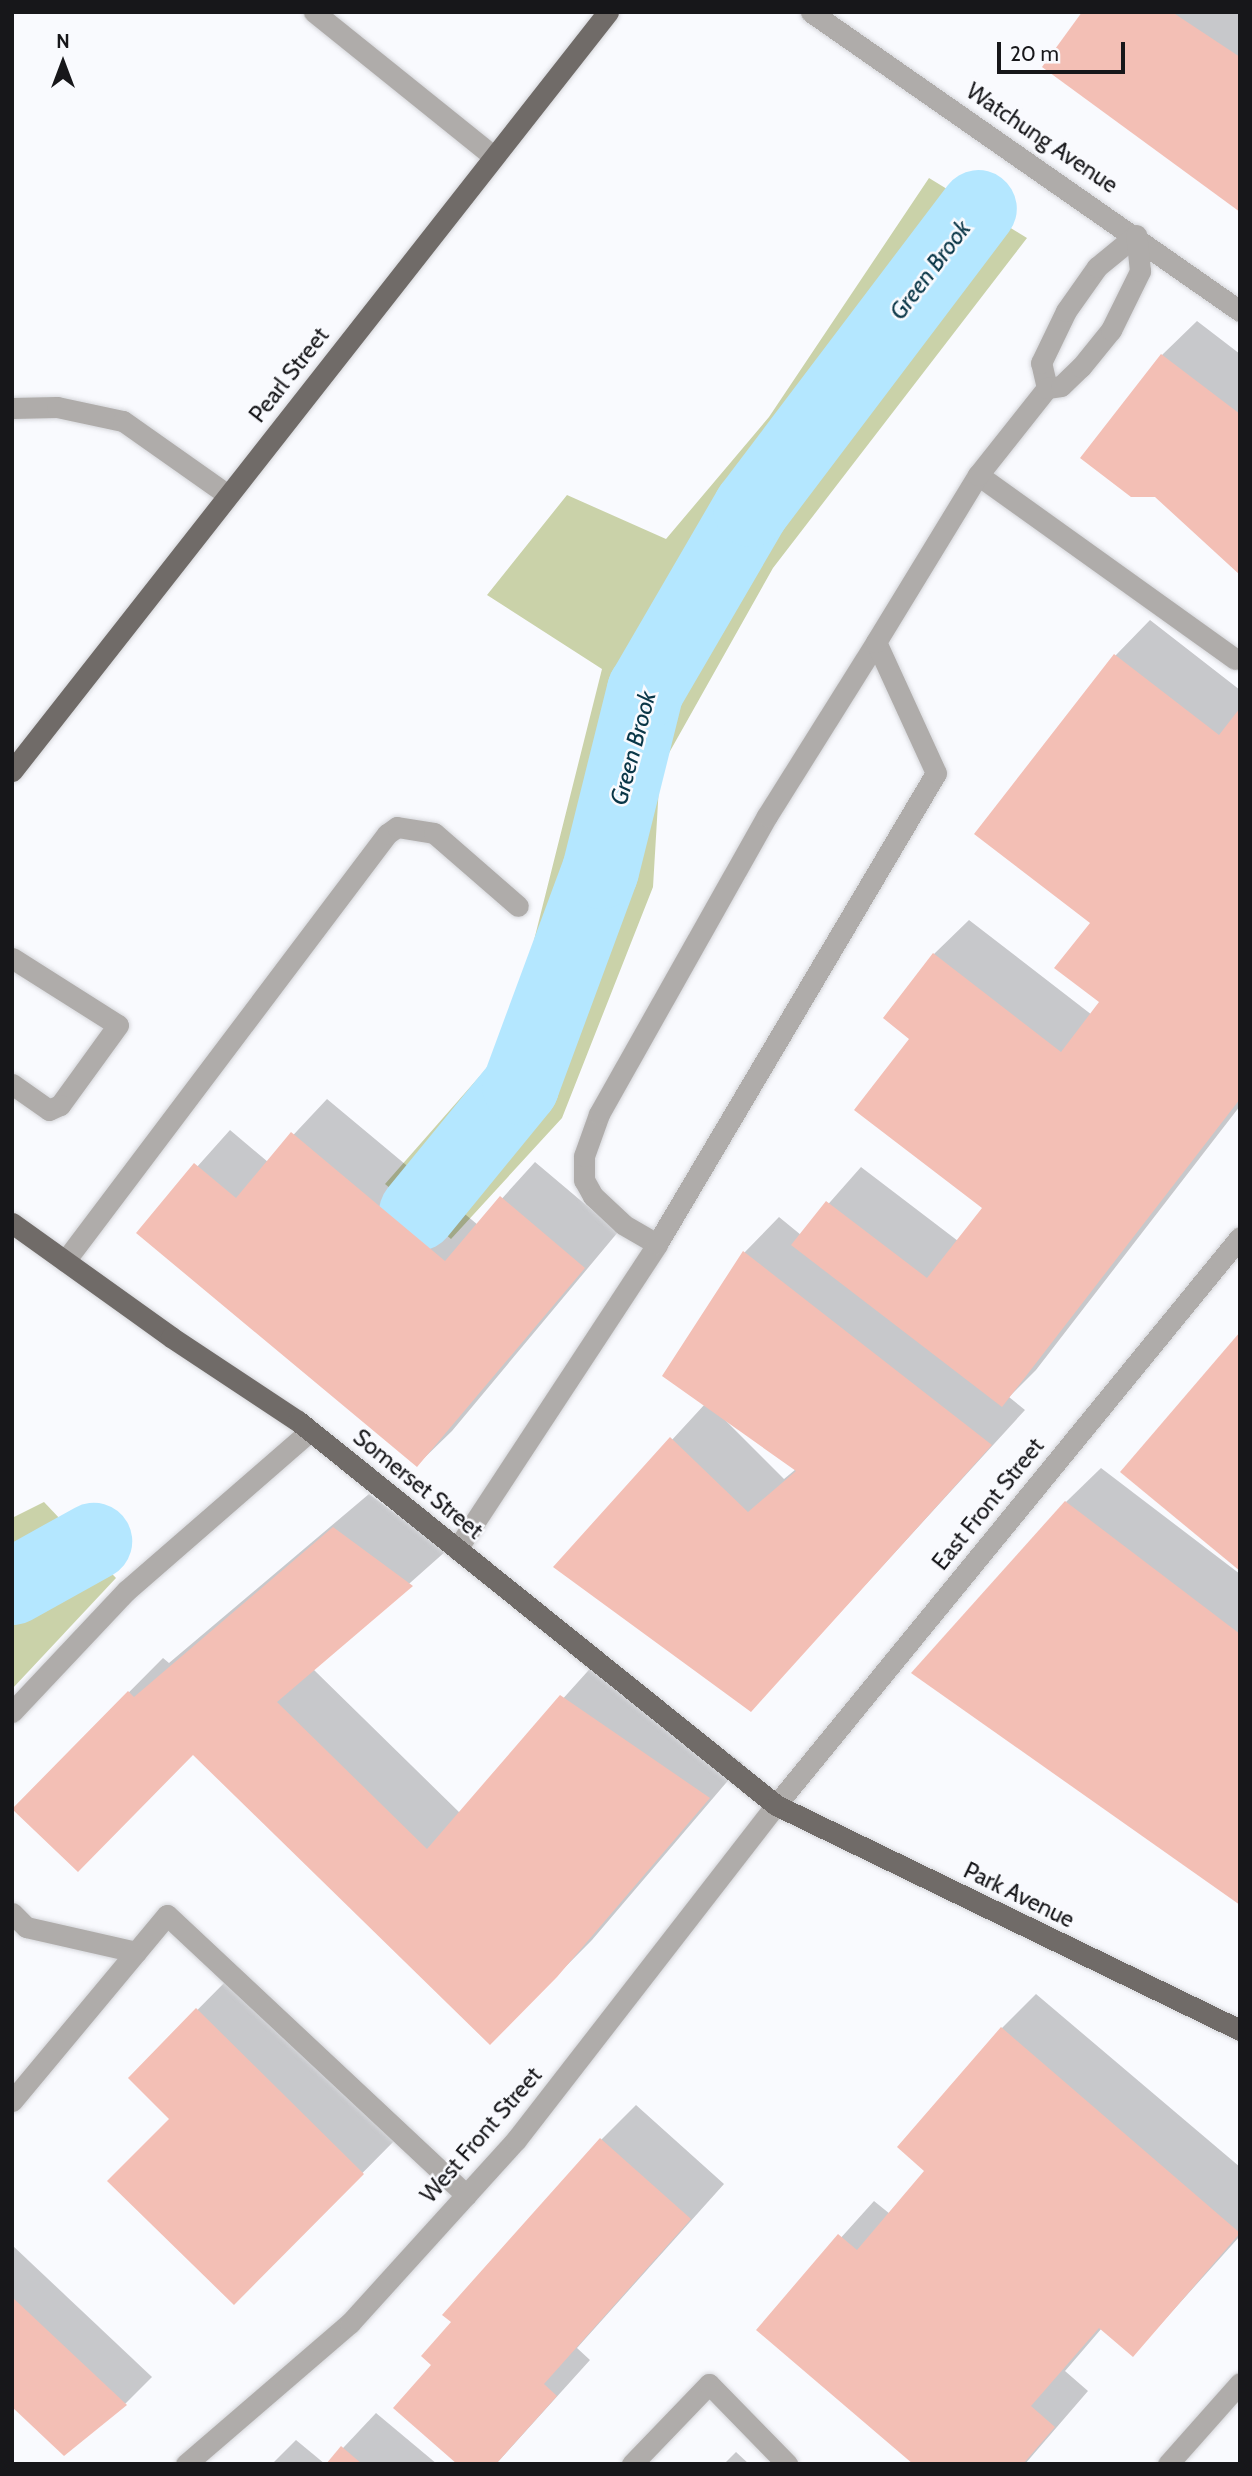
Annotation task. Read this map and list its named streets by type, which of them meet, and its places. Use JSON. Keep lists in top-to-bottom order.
{
  "streets": {
    "main road": ["Pearl Street", "Somerset Street", "Park Avenue"],
    "street": ["Watchung Avenue", "East Front Street", "West Front Street"]
  },
  "crossings": [
    ["Somerset Street", "East Front Street"],
    ["Somerset Street", "Park Avenue"],
    ["Somerset Street", "West Front Street"],
    ["East Front Street", "Park Avenue"],
    ["East Front Street", "West Front Street"],
    ["Park Avenue", "West Front Street"]
  ],
  "water": ["Green Brook"],
  "scale_bar": "20 m",
  "north": "top"
}
